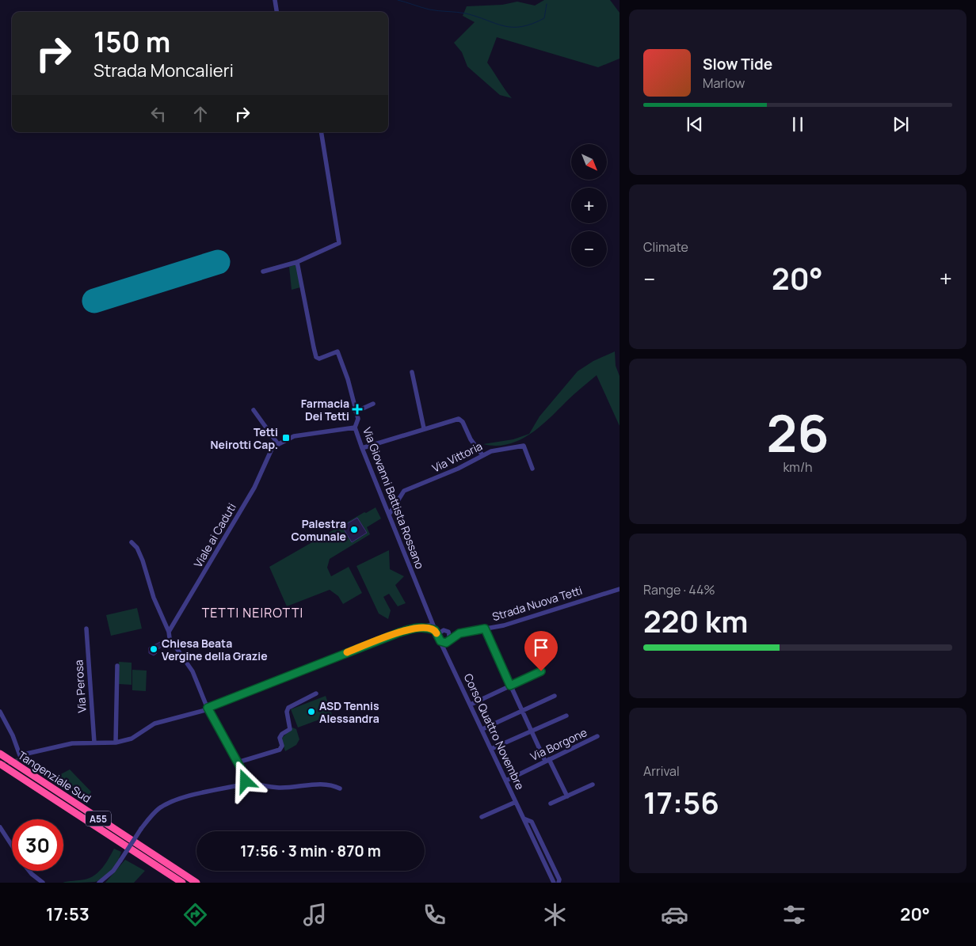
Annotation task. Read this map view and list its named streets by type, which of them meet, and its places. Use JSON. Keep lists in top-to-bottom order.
{
  "streets": {
    "highway": ["Tangenziale Sud", "A55"],
    "street": [
      "Via Vittoria",
      "Via Giovanni Battista Rossano",
      "Viale ai Caduti",
      "Strada Nuova Tetti",
      "Via Perosa",
      "Corso Quattro Novembre",
      "Via Borgone"
    ]
  },
  "crossings": [
    ["Via Vittoria", "Via Giovanni Battista Rossano"],
    ["Via Giovanni Battista Rossano", "Corso Quattro Novembre"],
    ["Corso Quattro Novembre", "Via Borgone"]
  ],
  "districts": ["TETTI NEIROTTI"],
  "places": {
    "health": ["Farmacia Dei Tetti"],
    "transit": ["Tetti Neirotti Cap."],
    "other": ["Palestra Comunale", "Chiesa Beata Vergine della Grazie", "ASD Tennis Alessandra"]
  },
  "north": "bottom right",
  "page": {
    "turn": ["150 m", "Strada Moncalieri"],
    "song": ["Slow Tide", "Marlow"],
    "map_buttons": ["+", "−"],
    "tile": [
      "Climate",
      ["26", "km/h"],
      ["Range · 44%", "220 km"],
      ["Arrival", "17:56"]
    ],
    "heat": ["−", "20°", "+"],
    "limit": "30",
    "trip": "17:56 · 3 min · 870 m",
    "tabs": ["17:53", "20°"]
  }
}
